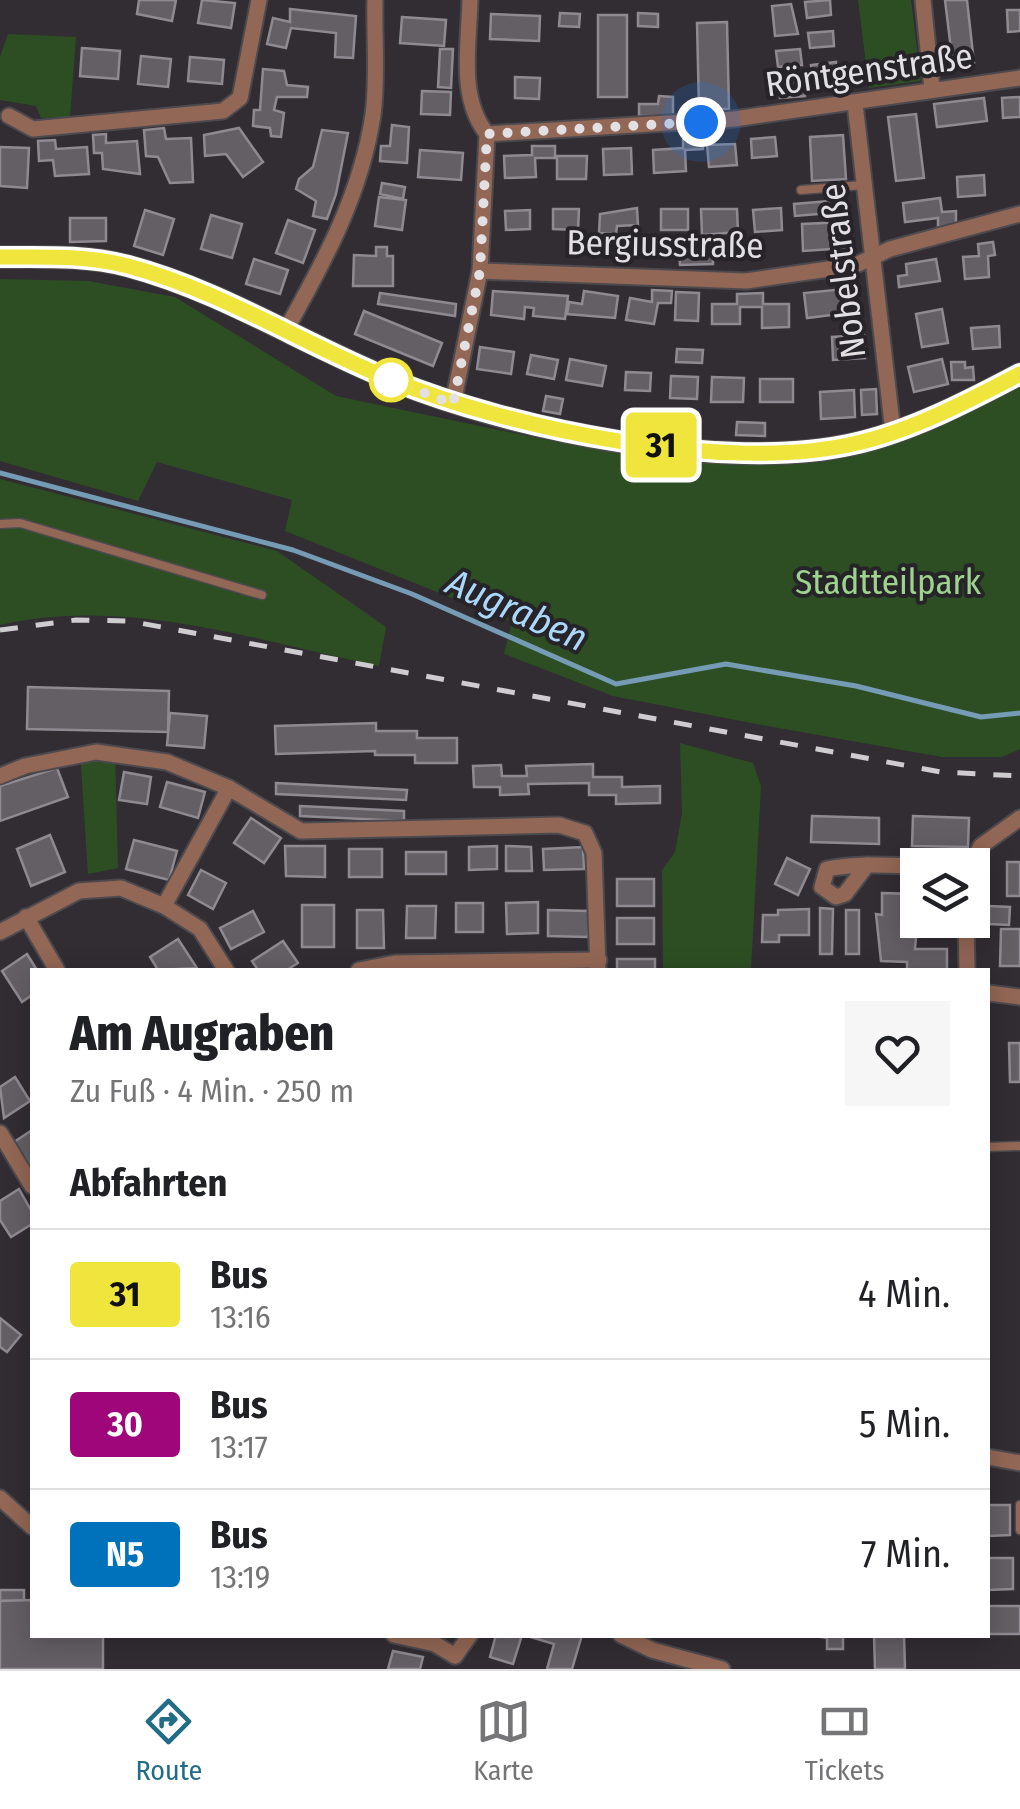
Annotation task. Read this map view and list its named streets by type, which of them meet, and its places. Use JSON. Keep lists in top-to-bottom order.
{
  "streets": {
    "street": ["Röntgenstraße", "Bergiusstraße", "Nobelstraße"]
  },
  "crossings": [
    ["Röntgenstraße", "Nobelstraße"],
    ["Bergiusstraße", "Nobelstraße"]
  ],
  "water": ["Augraben"],
  "parks": ["Stadtteilpark"],
  "lines": ["bus line 31"],
  "page": {
    "on_map": "31",
    "heading": [
      ["Am Augraben", "Zu Fuß · 4 Min. · 250 m"],
      "Abfahrten"
    ],
    "list": [
      {
        "mark": "31",
        "name": "Bus",
        "note": "13:16",
        "value": "4 Min."
      },
      {
        "mark": "30",
        "name": "Bus",
        "note": "13:17",
        "value": "5 Min."
      },
      {
        "mark": "N5",
        "name": "Bus",
        "note": "13:19",
        "value": "7 Min."
      }
    ],
    "tabs": ["Route", "Karte", "Tickets"]
  }
}
